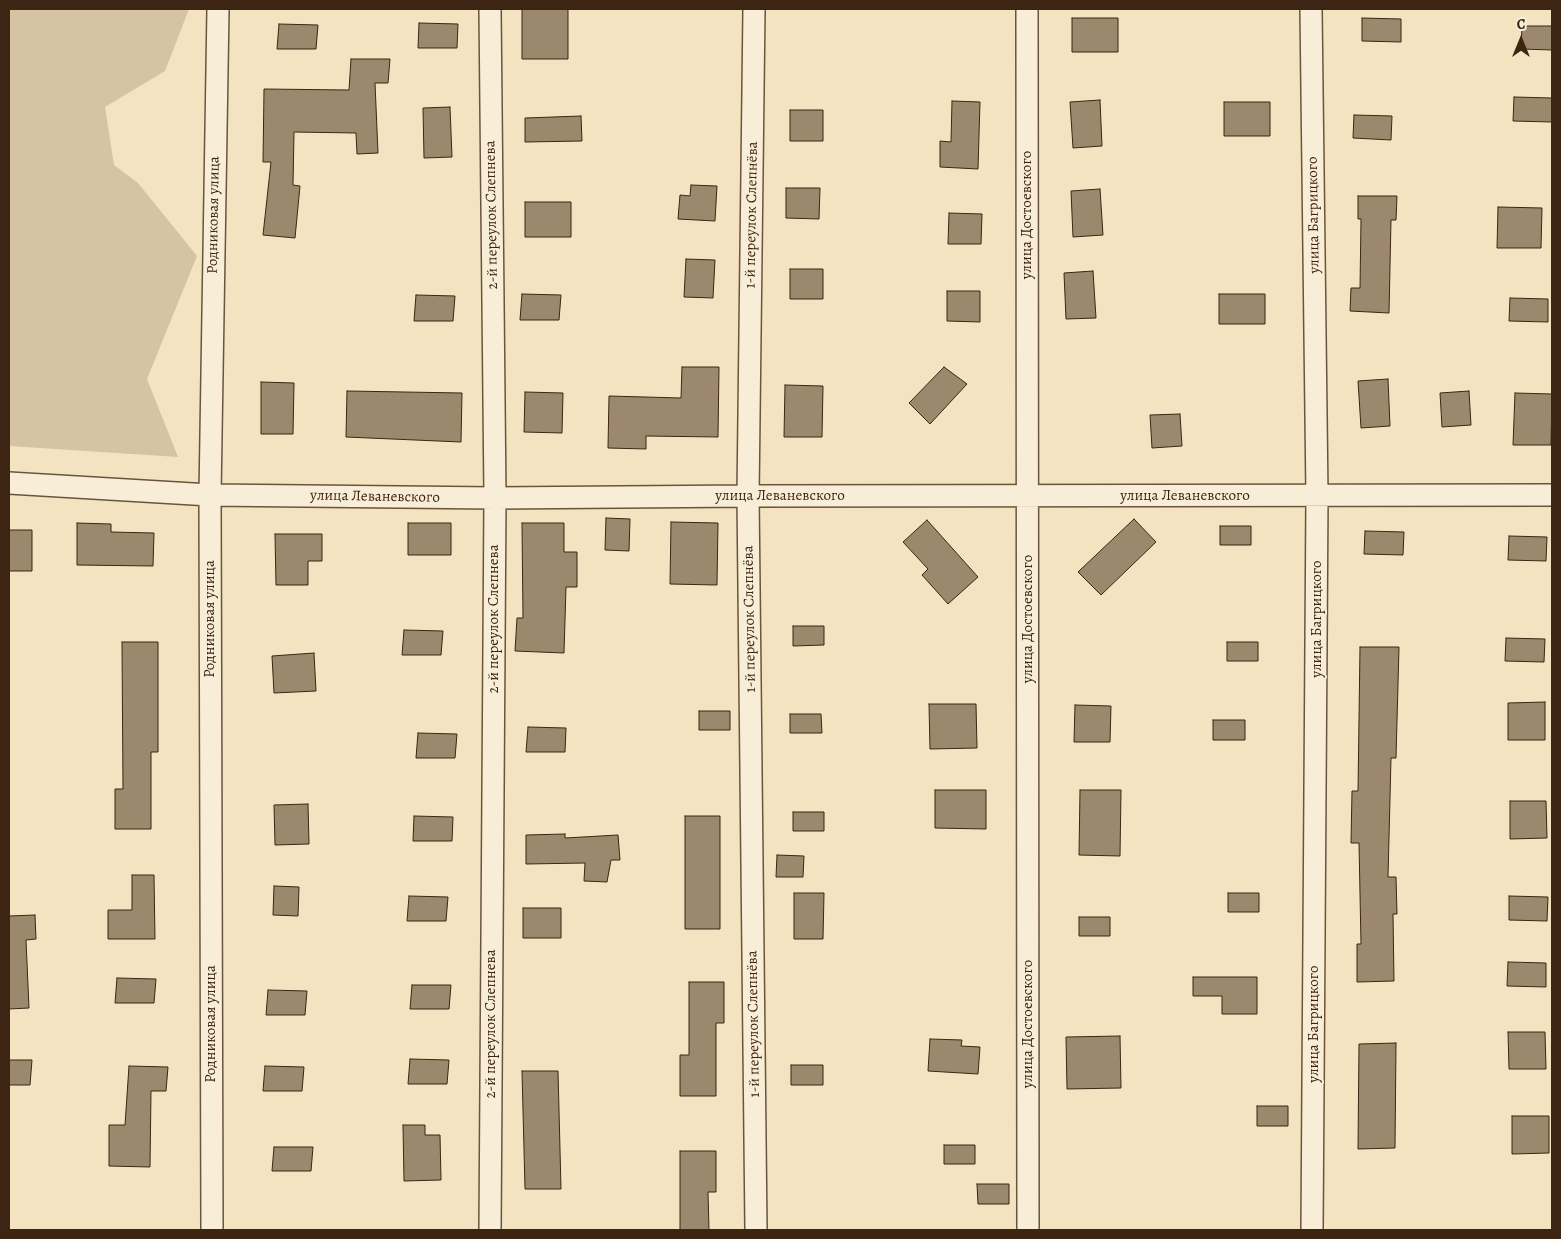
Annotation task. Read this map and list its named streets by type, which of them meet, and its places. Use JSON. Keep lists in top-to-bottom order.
{
  "streets": {
    "street": [
      "Родниковая улица",
      "2-й переулок Слепнева",
      "1-й переулок Слепнёва",
      "улица Достоевского",
      "улица Багрицкого",
      "улица Леваневского"
    ]
  },
  "crossings": [
    ["Родниковая улица", "улица Леваневского"],
    ["2-й переулок Слепнева", "улица Леваневского"],
    ["1-й переулок Слепнёва", "улица Леваневского"],
    ["улица Достоевского", "улица Леваневского"],
    ["улица Багрицкого", "улица Леваневского"]
  ],
  "north": "top"
}
